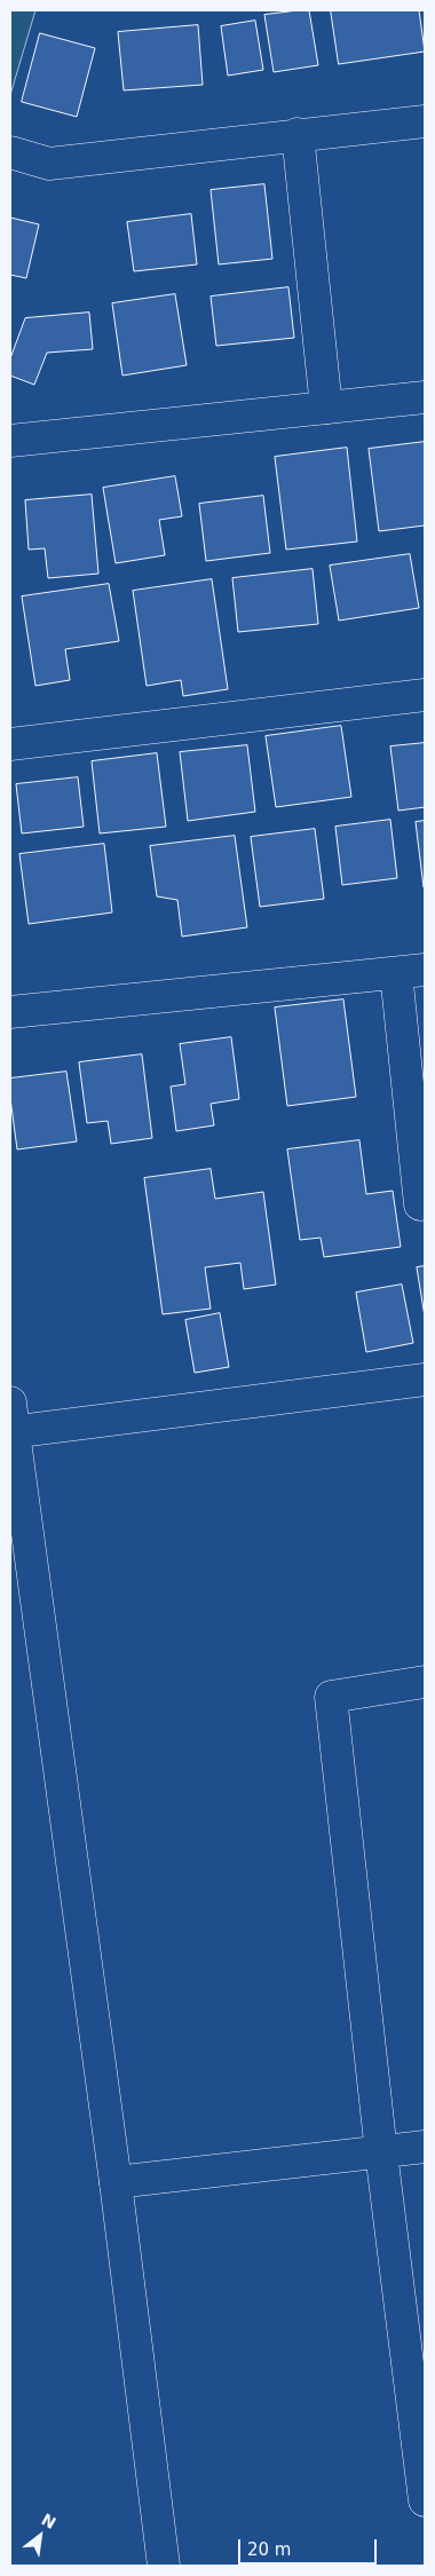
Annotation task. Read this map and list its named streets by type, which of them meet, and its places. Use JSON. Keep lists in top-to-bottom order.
{
  "scale_bar": "20 m",
  "north": "top right"
}
